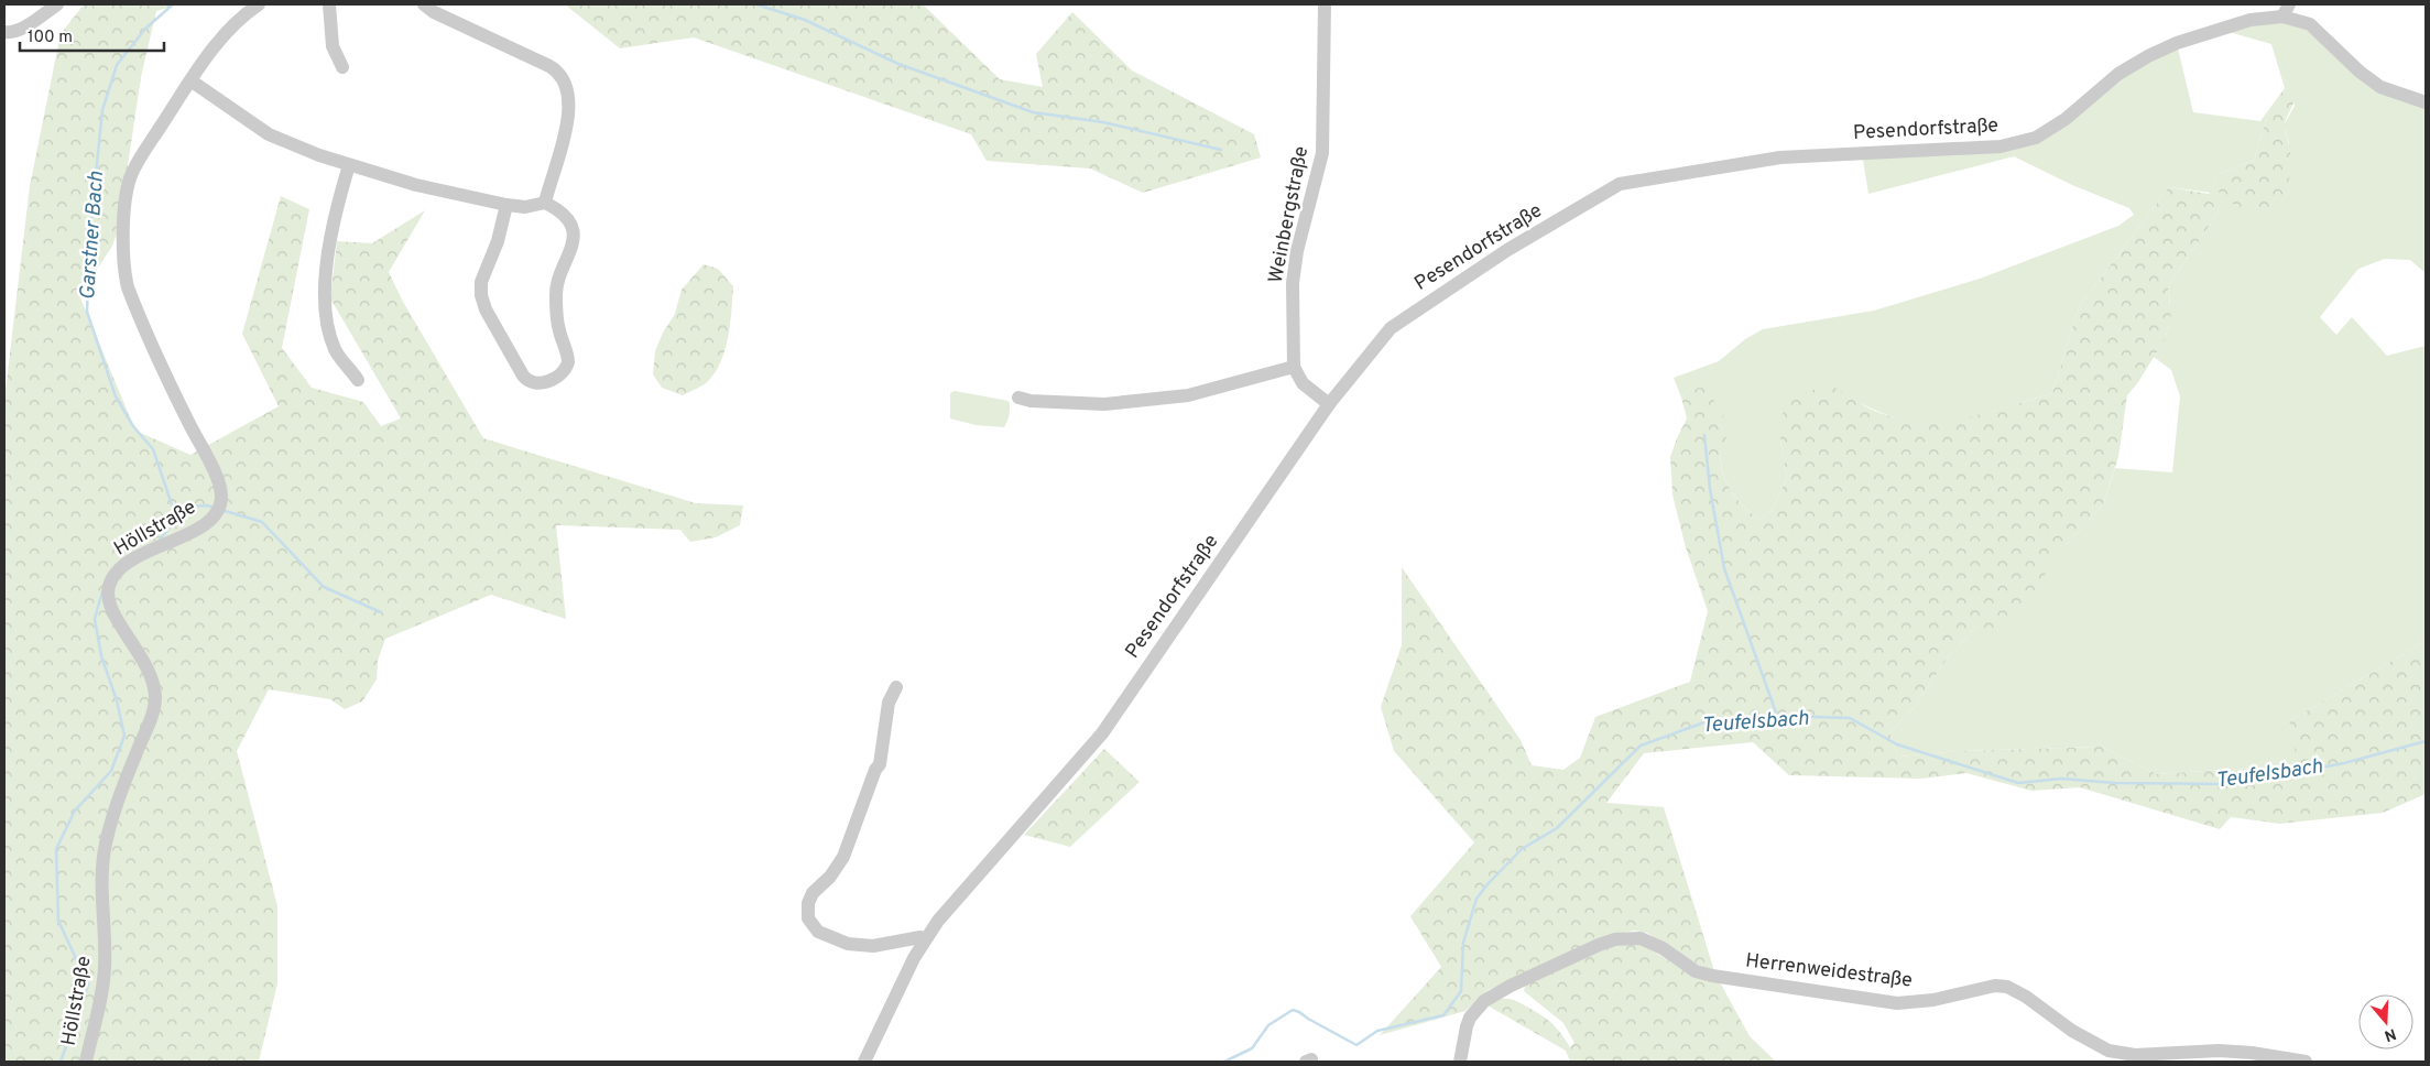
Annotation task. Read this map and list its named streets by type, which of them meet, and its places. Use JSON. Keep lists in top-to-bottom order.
{
  "streets": {
    "street": [
      "Pesendorfstraße",
      "Weinbergstraße",
      "Höllstraße",
      "Herrenweidestraße"
    ]
  },
  "water": ["Garstner Bach", "Teufelsbach"],
  "scale_bar": "100 m",
  "north": "bottom"
}
